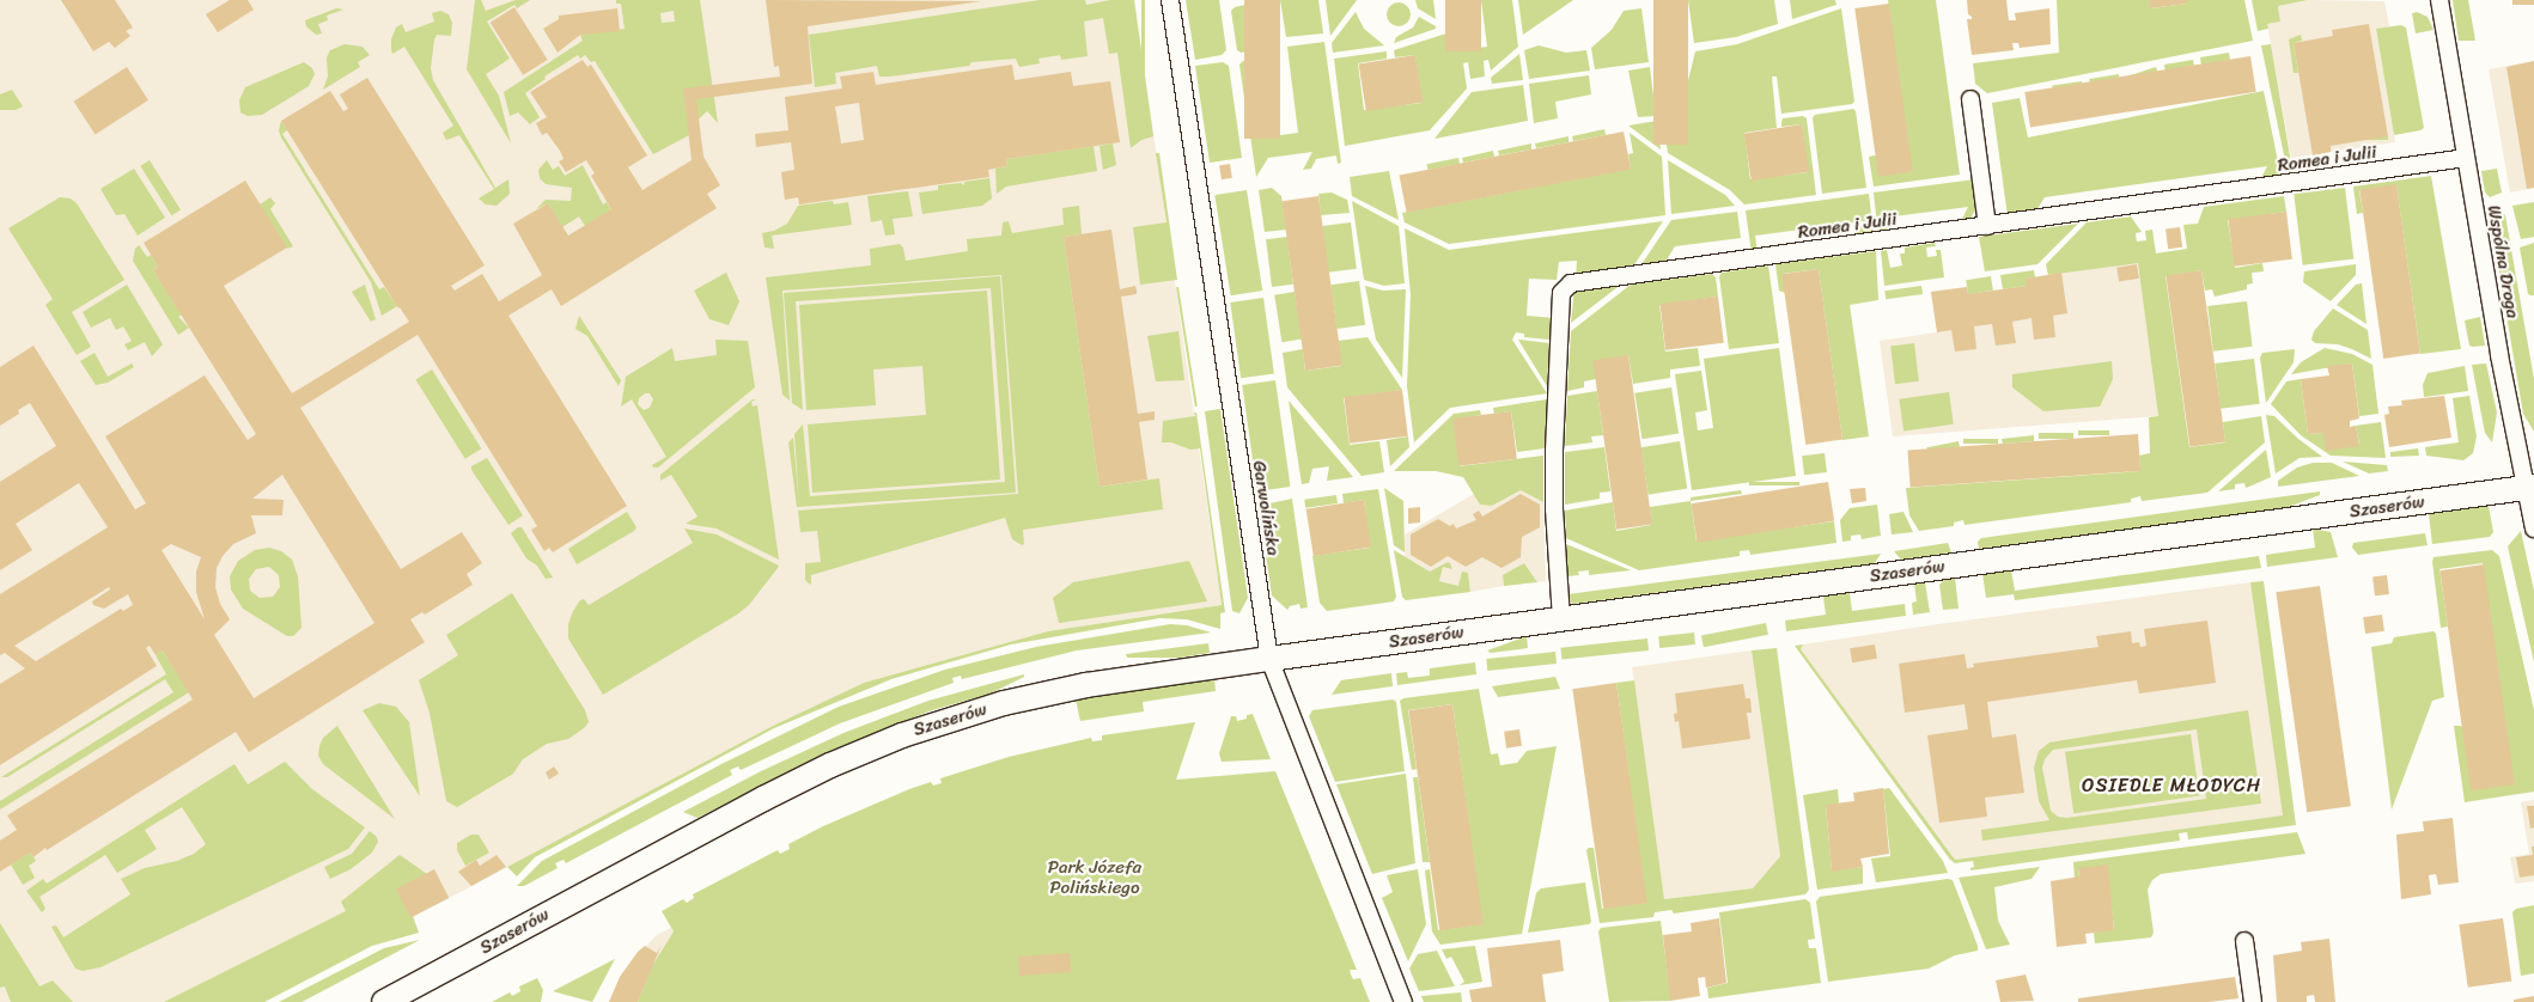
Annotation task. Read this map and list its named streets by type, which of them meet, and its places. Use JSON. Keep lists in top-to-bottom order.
{
  "streets": {
    "street": [
      "Romea i Julii",
      "Wspólna Droga",
      "Szaserów",
      "Garwolińska"
    ]
  },
  "crossings": [
    ["Romea i Julii", "Wspólna Droga"],
    ["Romea i Julii", "Szaserów"],
    ["Wspólna Droga", "Szaserów"],
    ["Szaserów", "Garwolińska"]
  ],
  "districts": ["OSIEDLE MŁODYCH"],
  "parks": ["Park Józefa Polińskiego"]
}
